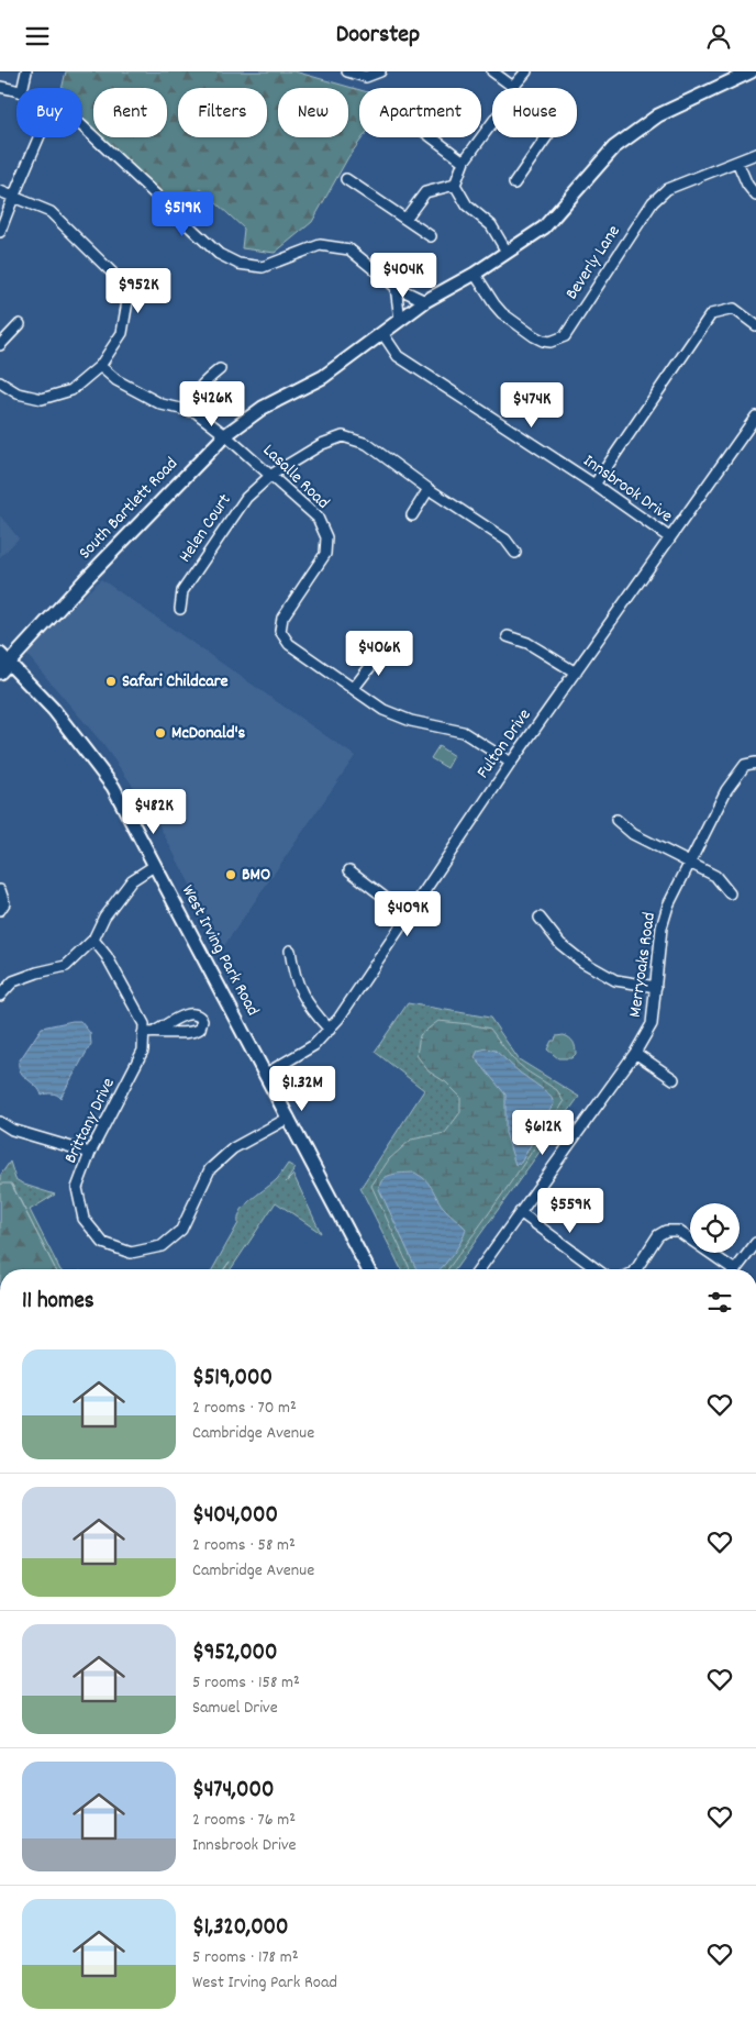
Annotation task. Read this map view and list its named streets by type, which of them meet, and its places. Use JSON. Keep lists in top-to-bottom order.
{
  "streets": {
    "main road": ["South Bartlett Road", "West Irving Park Road"],
    "street": [
      "Beverly Lane",
      "Lasalle Road",
      "Innsbrook Drive",
      "Helen Court",
      "Fulton Drive",
      "Merryoaks Road",
      "Brittany Drive"
    ]
  },
  "crossings": [
    ["Beverly Lane", "South Bartlett Road"],
    ["Lasalle Road", "South Bartlett Road"],
    ["Lasalle Road", "Helen Court"],
    ["Lasalle Road", "Fulton Drive"],
    ["Innsbrook Drive", "South Bartlett Road"],
    ["Innsbrook Drive", "Fulton Drive"],
    ["South Bartlett Road", "West Irving Park Road"],
    ["Fulton Drive", "West Irving Park Road"],
    ["West Irving Park Road", "Brittany Drive"]
  ],
  "places": ["Safari Childcare", "McDonald's", "BMO"],
  "page": {
    "header": "Doorstep",
    "chip": [
      "Buy",
      "Rent",
      "Filters",
      "New",
      "Apartment",
      "House"
    ],
    "price": [
      "$519K",
      "$404K",
      "$952K",
      "$426K",
      "$474K",
      "$406K",
      "$482K",
      "$409K",
      "$1.32M",
      "$612K",
      "$559K"
    ],
    "heading": "11 homes",
    "list": [
      {
        "name": "$519,000",
        "note": "2 rooms · 70 m² · Cambridge Avenue"
      },
      {
        "name": "$404,000",
        "note": "2 rooms · 58 m² · Cambridge Avenue"
      },
      {
        "name": "$952,000",
        "note": "5 rooms · 158 m² · Samuel Drive"
      },
      {
        "name": "$474,000",
        "note": "2 rooms · 76 m² · Innsbrook Drive"
      },
      {
        "name": "$1,320,000",
        "note": "5 rooms · 178 m² · West Irving Park Road"
      }
    ]
  }
}
